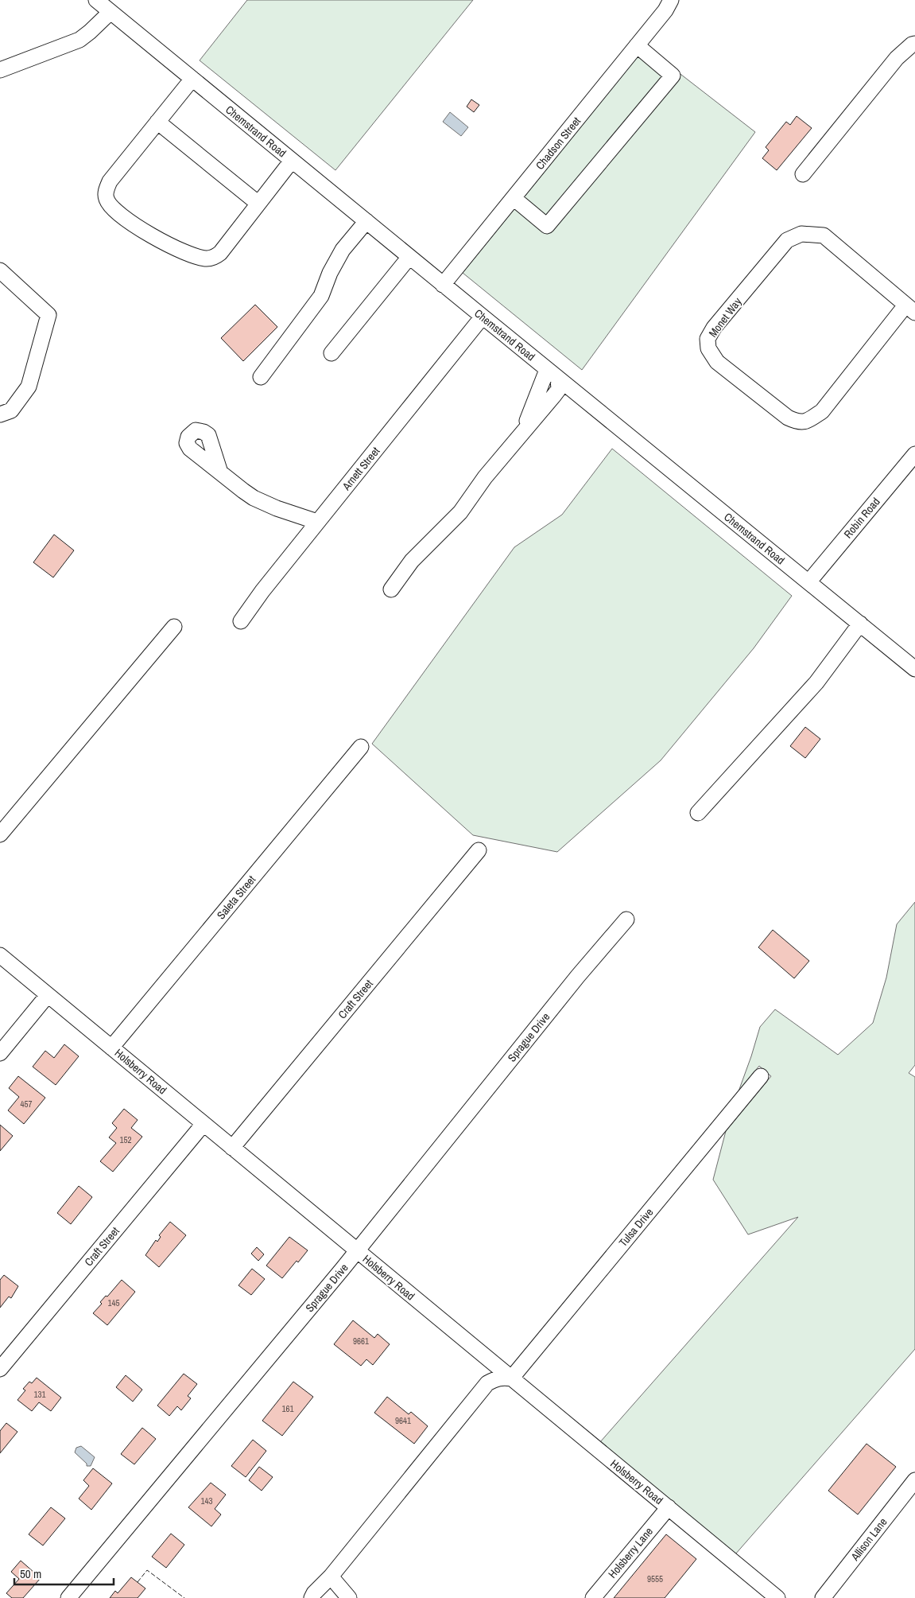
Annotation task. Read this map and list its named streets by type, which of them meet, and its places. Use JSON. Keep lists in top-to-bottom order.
{
  "streets": {
    "street": [
      "Chemstrand Road",
      "Chadson Street",
      "Monet Way",
      "Arnett Street",
      "Robin Road",
      "Saleta Street",
      "Craft Street",
      "Sprague Drive",
      "Holsberry Road",
      "Tulsa Drive",
      "Allison Lane",
      "Holsberry Lane"
    ]
  },
  "crossings": [
    ["Chemstrand Road", "Chadson Street"],
    ["Chemstrand Road", "Arnett Street"],
    ["Chemstrand Road", "Robin Road"],
    ["Saleta Street", "Holsberry Road"],
    ["Craft Street", "Holsberry Road"],
    ["Sprague Drive", "Holsberry Road"],
    ["Holsberry Road", "Tulsa Drive"],
    ["Holsberry Road", "Holsberry Lane"]
  ],
  "house_numbers": [
    "457",
    "152",
    "145",
    "9661",
    "131",
    "161",
    "9641",
    "143",
    "9555"
  ],
  "scale_bar": "50 m"
}
